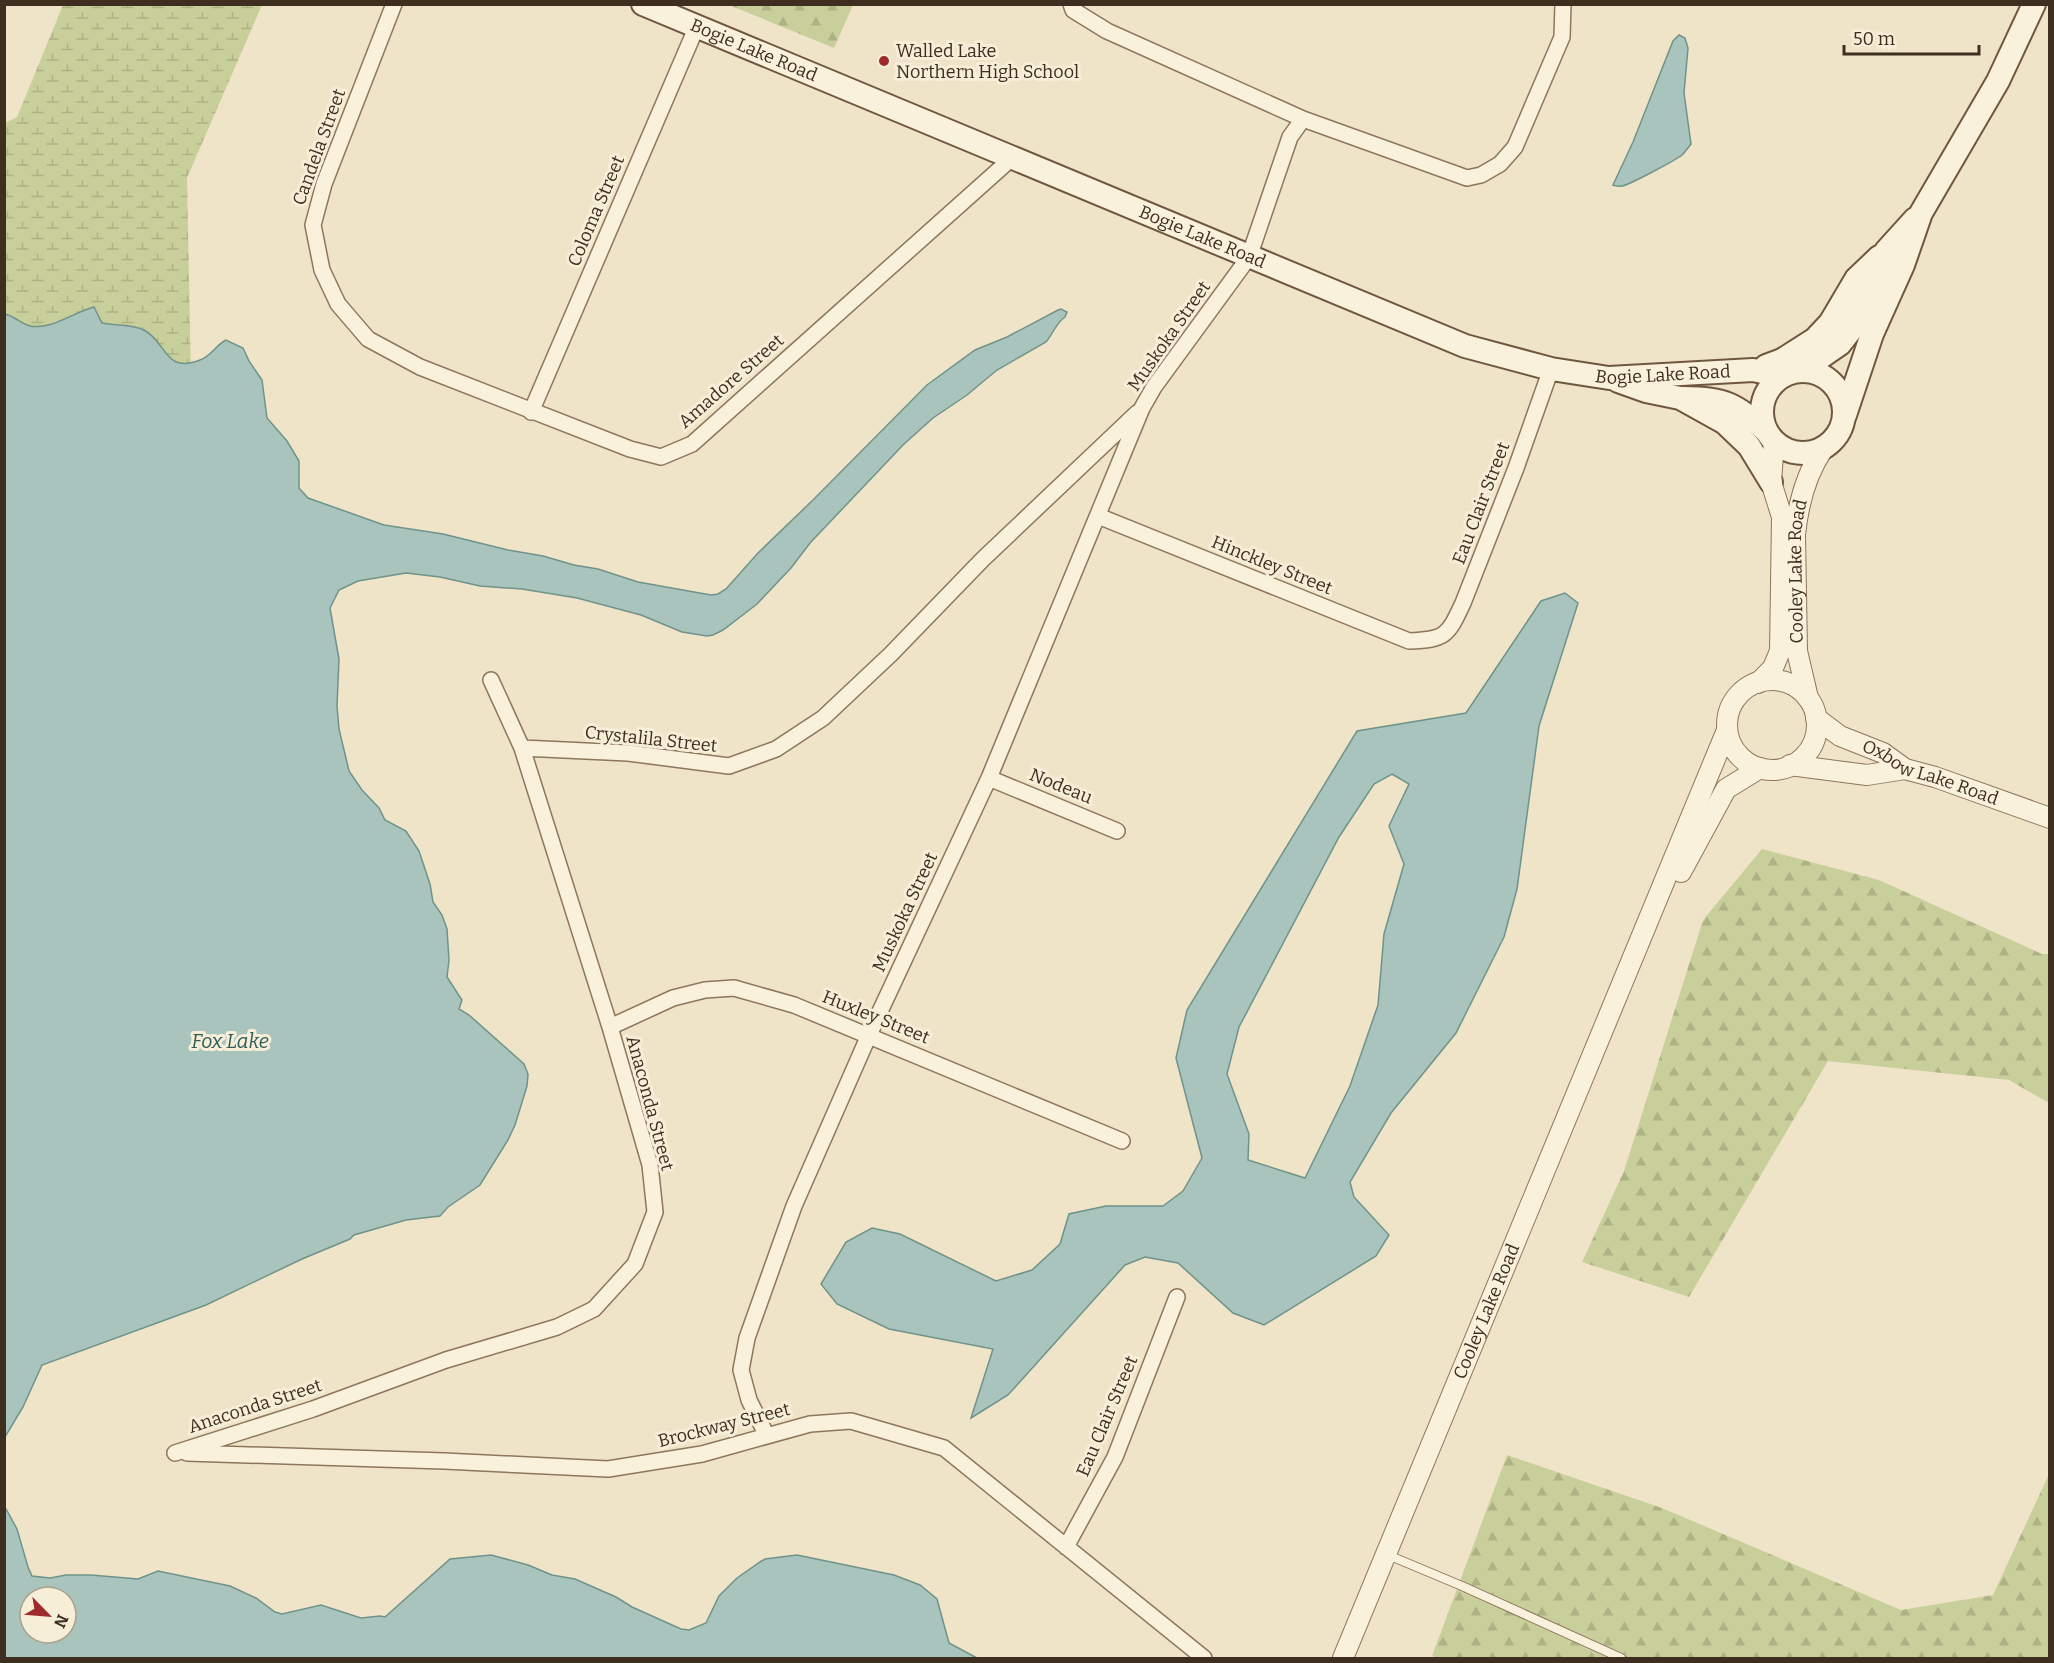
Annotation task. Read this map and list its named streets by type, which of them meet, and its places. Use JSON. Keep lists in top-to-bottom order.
{
  "streets": {
    "main road": ["Bogie Lake Road"],
    "street": [
      "Candela Street",
      "Coloma Street",
      "Muskoka Street",
      "Amadore Street",
      "Eau Clair Street",
      "Hinckley Street",
      "Cooley Lake Road",
      "Crystalila Street",
      "Oxbow Lake Road",
      "Nodeau",
      "Huxley Street",
      "Anaconda Street",
      "Brockway Street"
    ]
  },
  "crossings": [
    ["Bogie Lake Road", "Coloma Street"],
    ["Bogie Lake Road", "Muskoka Street"],
    ["Bogie Lake Road", "Amadore Street"],
    ["Bogie Lake Road", "Eau Clair Street"],
    ["Bogie Lake Road", "Cooley Lake Road"],
    ["Candela Street", "Amadore Street"],
    ["Coloma Street", "Amadore Street"],
    ["Muskoka Street", "Hinckley Street"],
    ["Muskoka Street", "Crystalila Street"],
    ["Muskoka Street", "Nodeau"],
    ["Muskoka Street", "Huxley Street"],
    ["Muskoka Street", "Brockway Street"],
    ["Eau Clair Street", "Hinckley Street"],
    ["Eau Clair Street", "Brockway Street"],
    ["Cooley Lake Road", "Oxbow Lake Road"],
    ["Crystalila Street", "Anaconda Street"],
    ["Huxley Street", "Anaconda Street"],
    ["Anaconda Street", "Brockway Street"]
  ],
  "water": ["Fox Lake"],
  "places": ["Walled Lake Northern High School"],
  "scale_bar": "50 m",
  "north": "bottom right"
}
